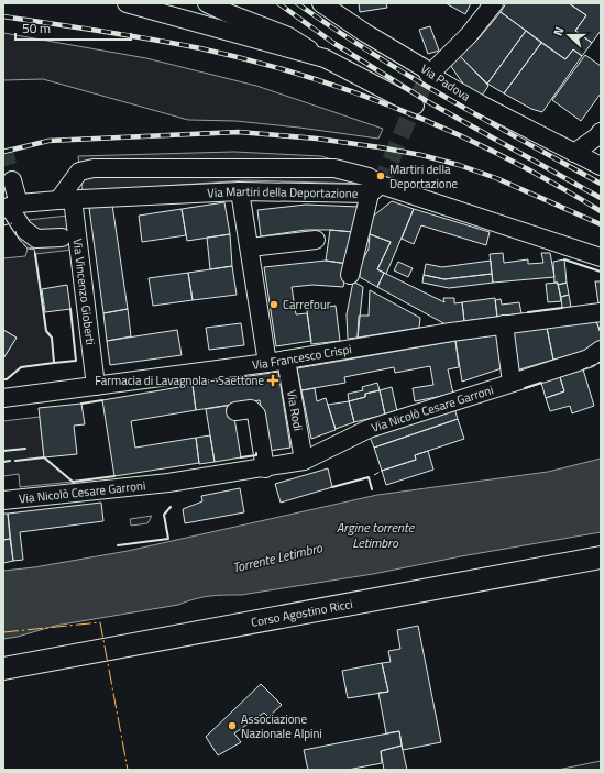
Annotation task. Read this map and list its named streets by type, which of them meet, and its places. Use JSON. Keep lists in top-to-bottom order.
{
  "streets": {
    "main road": ["Corso Agostino Ricci"],
    "street": [
      "Via Padova",
      "Via Martiri della Deportazione",
      "Via Vincenzo Gioberti",
      "Via Francesco Crispi",
      "Via Nicolò Cesare Garroni",
      "Via Rodi"
    ]
  },
  "crossings": [
    ["Via Martiri della Deportazione", "Via Vincenzo Gioberti"],
    ["Via Vincenzo Gioberti", "Via Francesco Crispi"],
    ["Via Francesco Crispi", "Via Rodi"],
    ["Via Nicolò Cesare Garroni", "Via Rodi"]
  ],
  "water": ["Argine torrente Letimbro", "Torrente Letimbro"],
  "places": {
    "other": ["Martiri della Deportazione", "Carrefour", "Associazione Nazionale Alpini"],
    "health": ["Farmacia di Lavagnola - Saettone"]
  },
  "scale_bar": "50 m",
  "north": "left"
}
